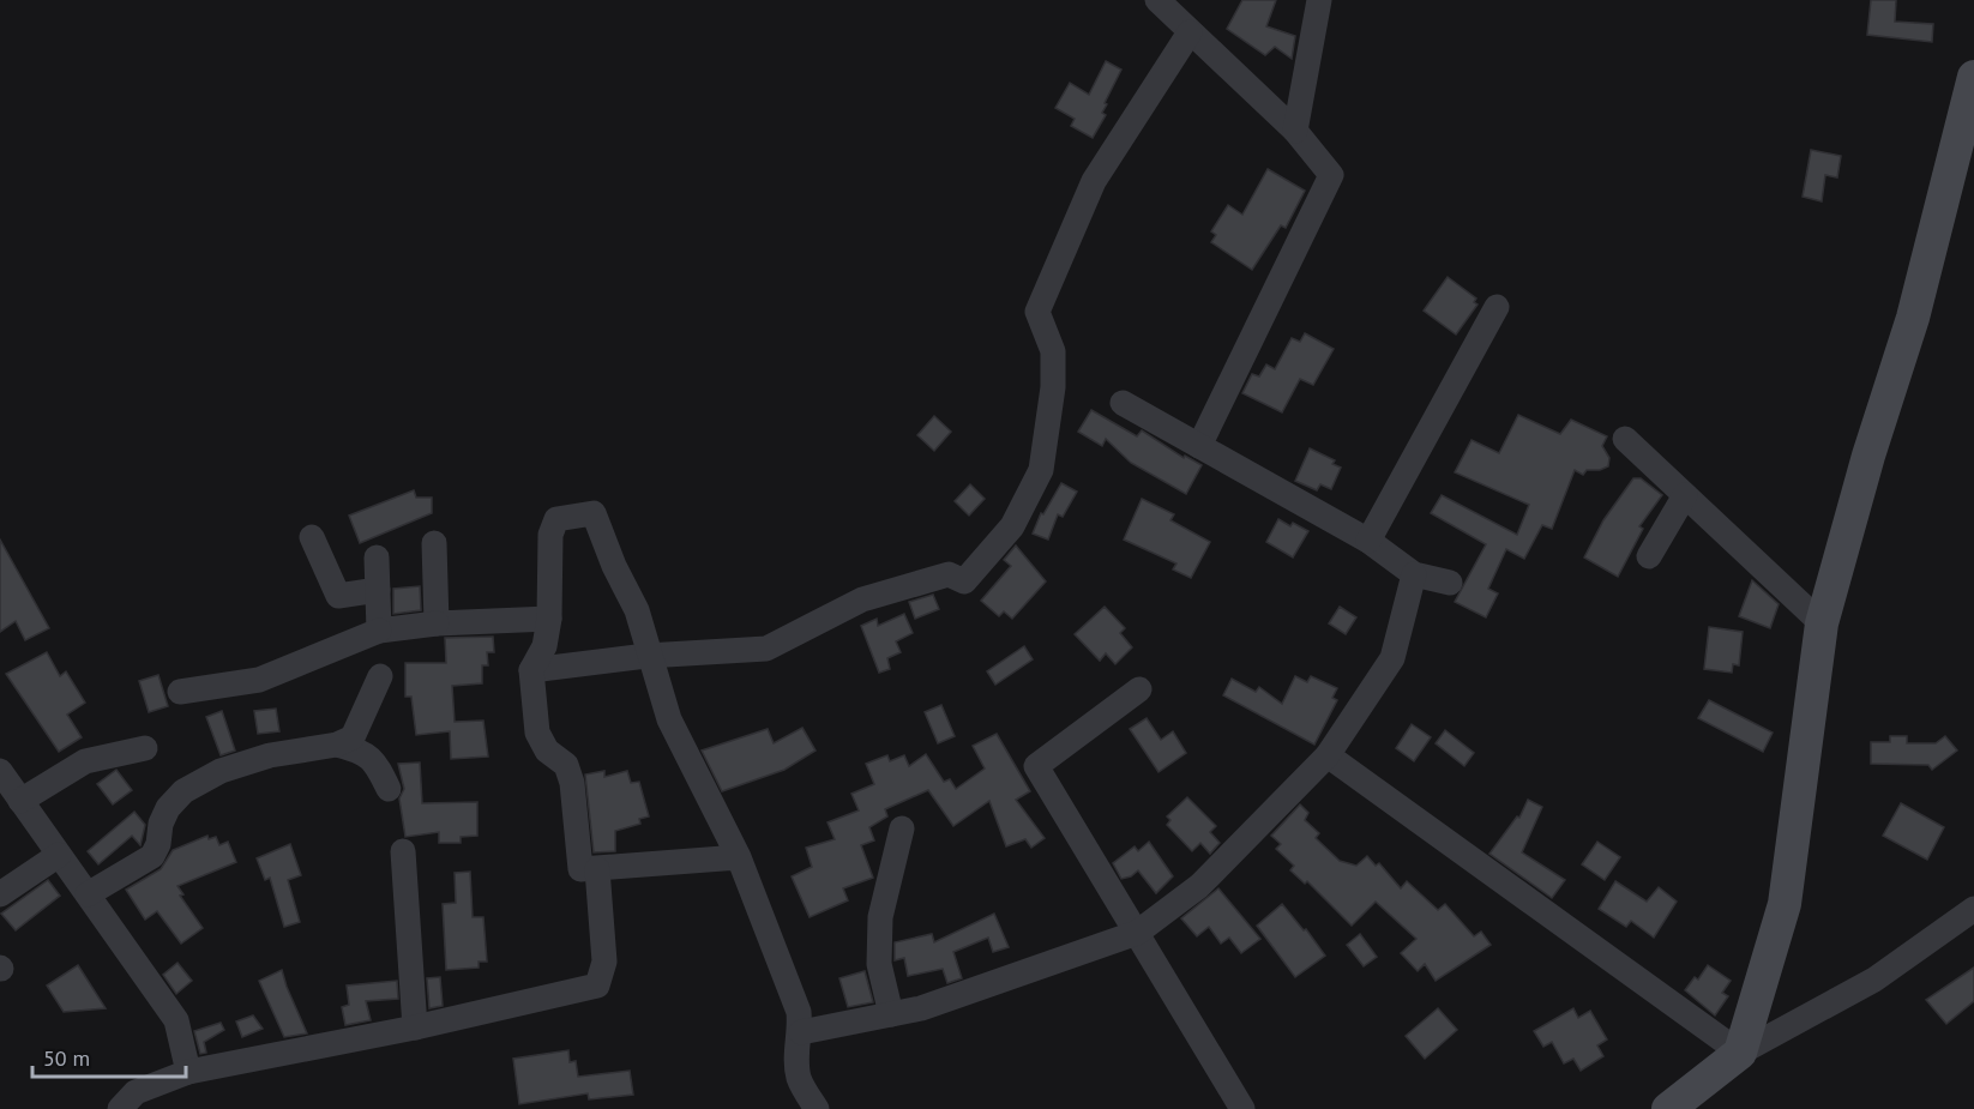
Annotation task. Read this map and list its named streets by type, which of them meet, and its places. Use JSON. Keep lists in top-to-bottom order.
{
  "scale_bar": "50 m"
}
